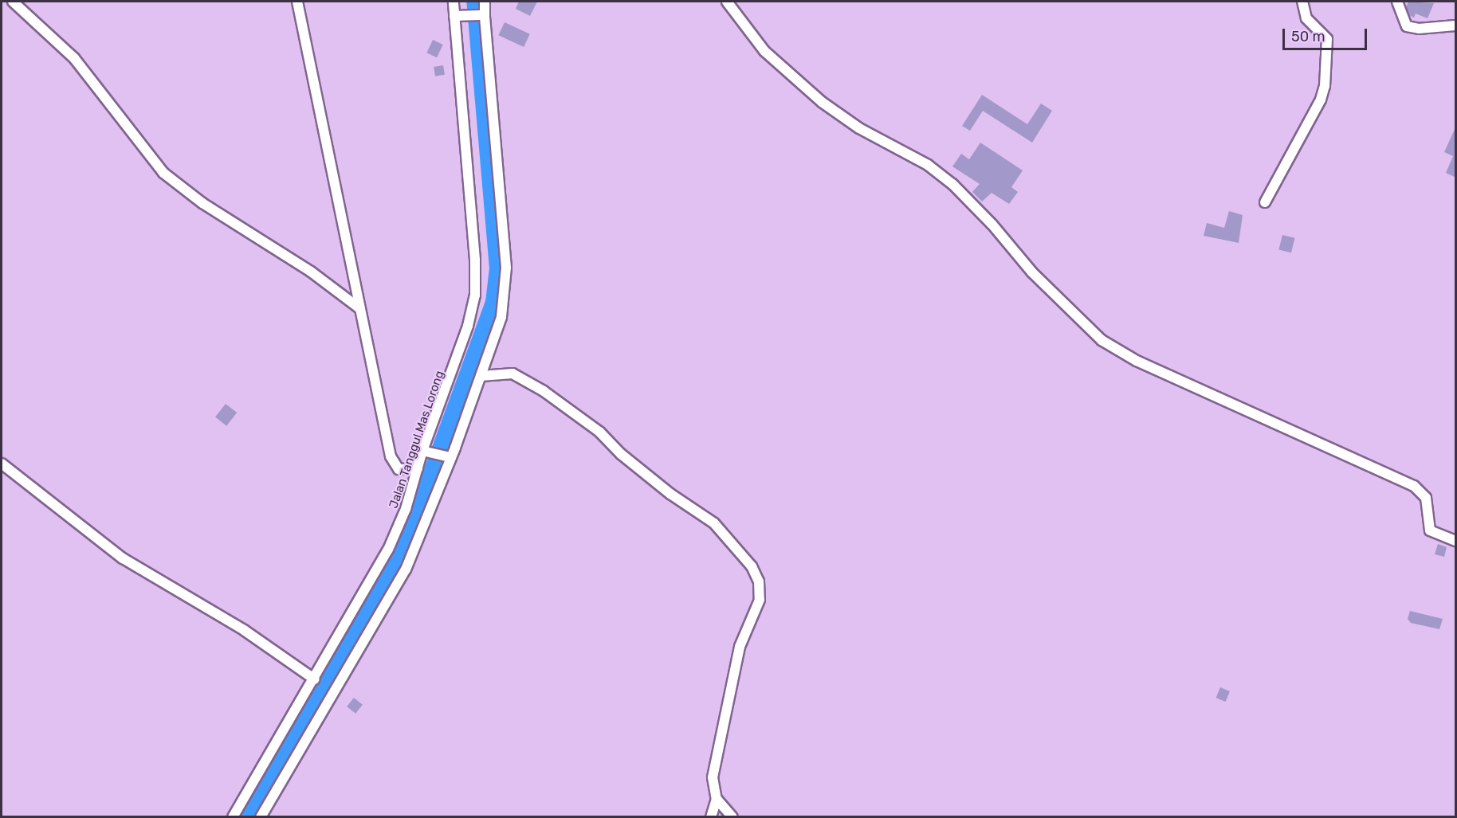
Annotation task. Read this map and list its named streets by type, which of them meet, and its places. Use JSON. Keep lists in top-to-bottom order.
{
  "streets": {
    "street": ["Jalan Tanggul Mas Lorong"]
  },
  "scale_bar": "50 m"
}
